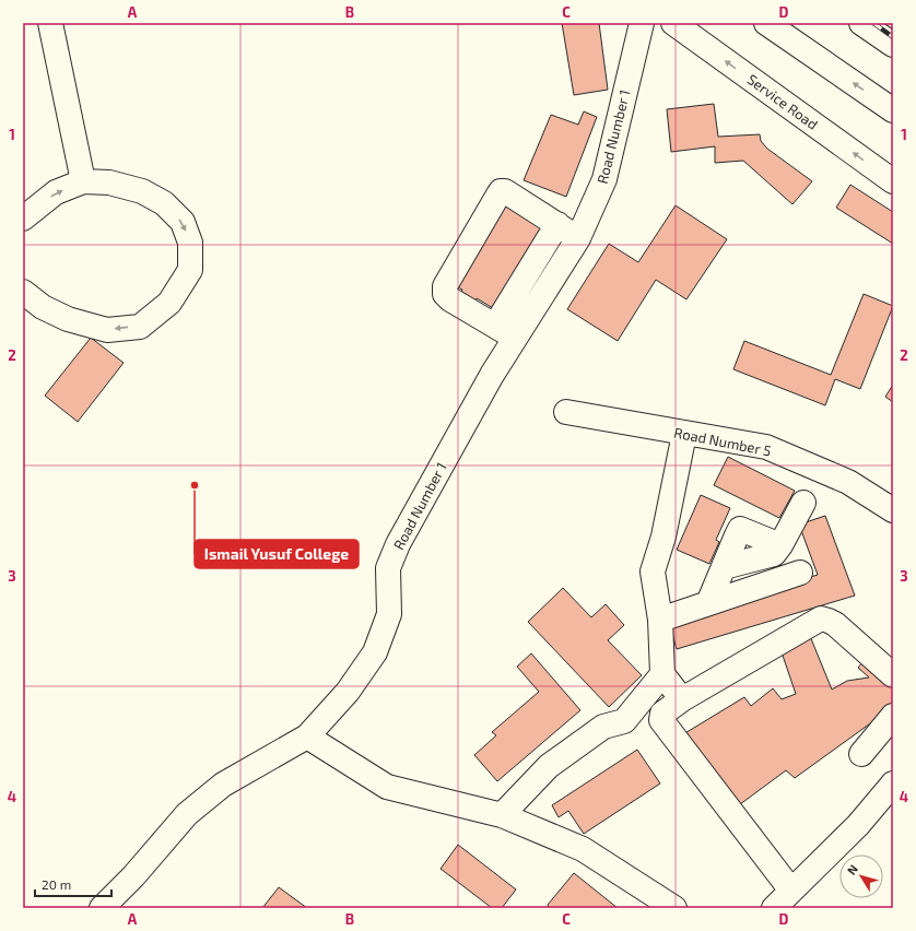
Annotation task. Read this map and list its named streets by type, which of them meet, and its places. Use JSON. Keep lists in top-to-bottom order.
{
  "streets": {
    "main road": ["Service Road", "Road Number 1", "Road Number 5"]
  },
  "places": ["Ismail Yusuf College"],
  "scale_bar": "20 m",
  "north": "top left",
  "grid": {
    "columns": [
      "A",
      "B",
      "C",
      "D"
    ],
    "rows": [
      "1",
      "2",
      "3",
      "4"
    ]
  }
}
